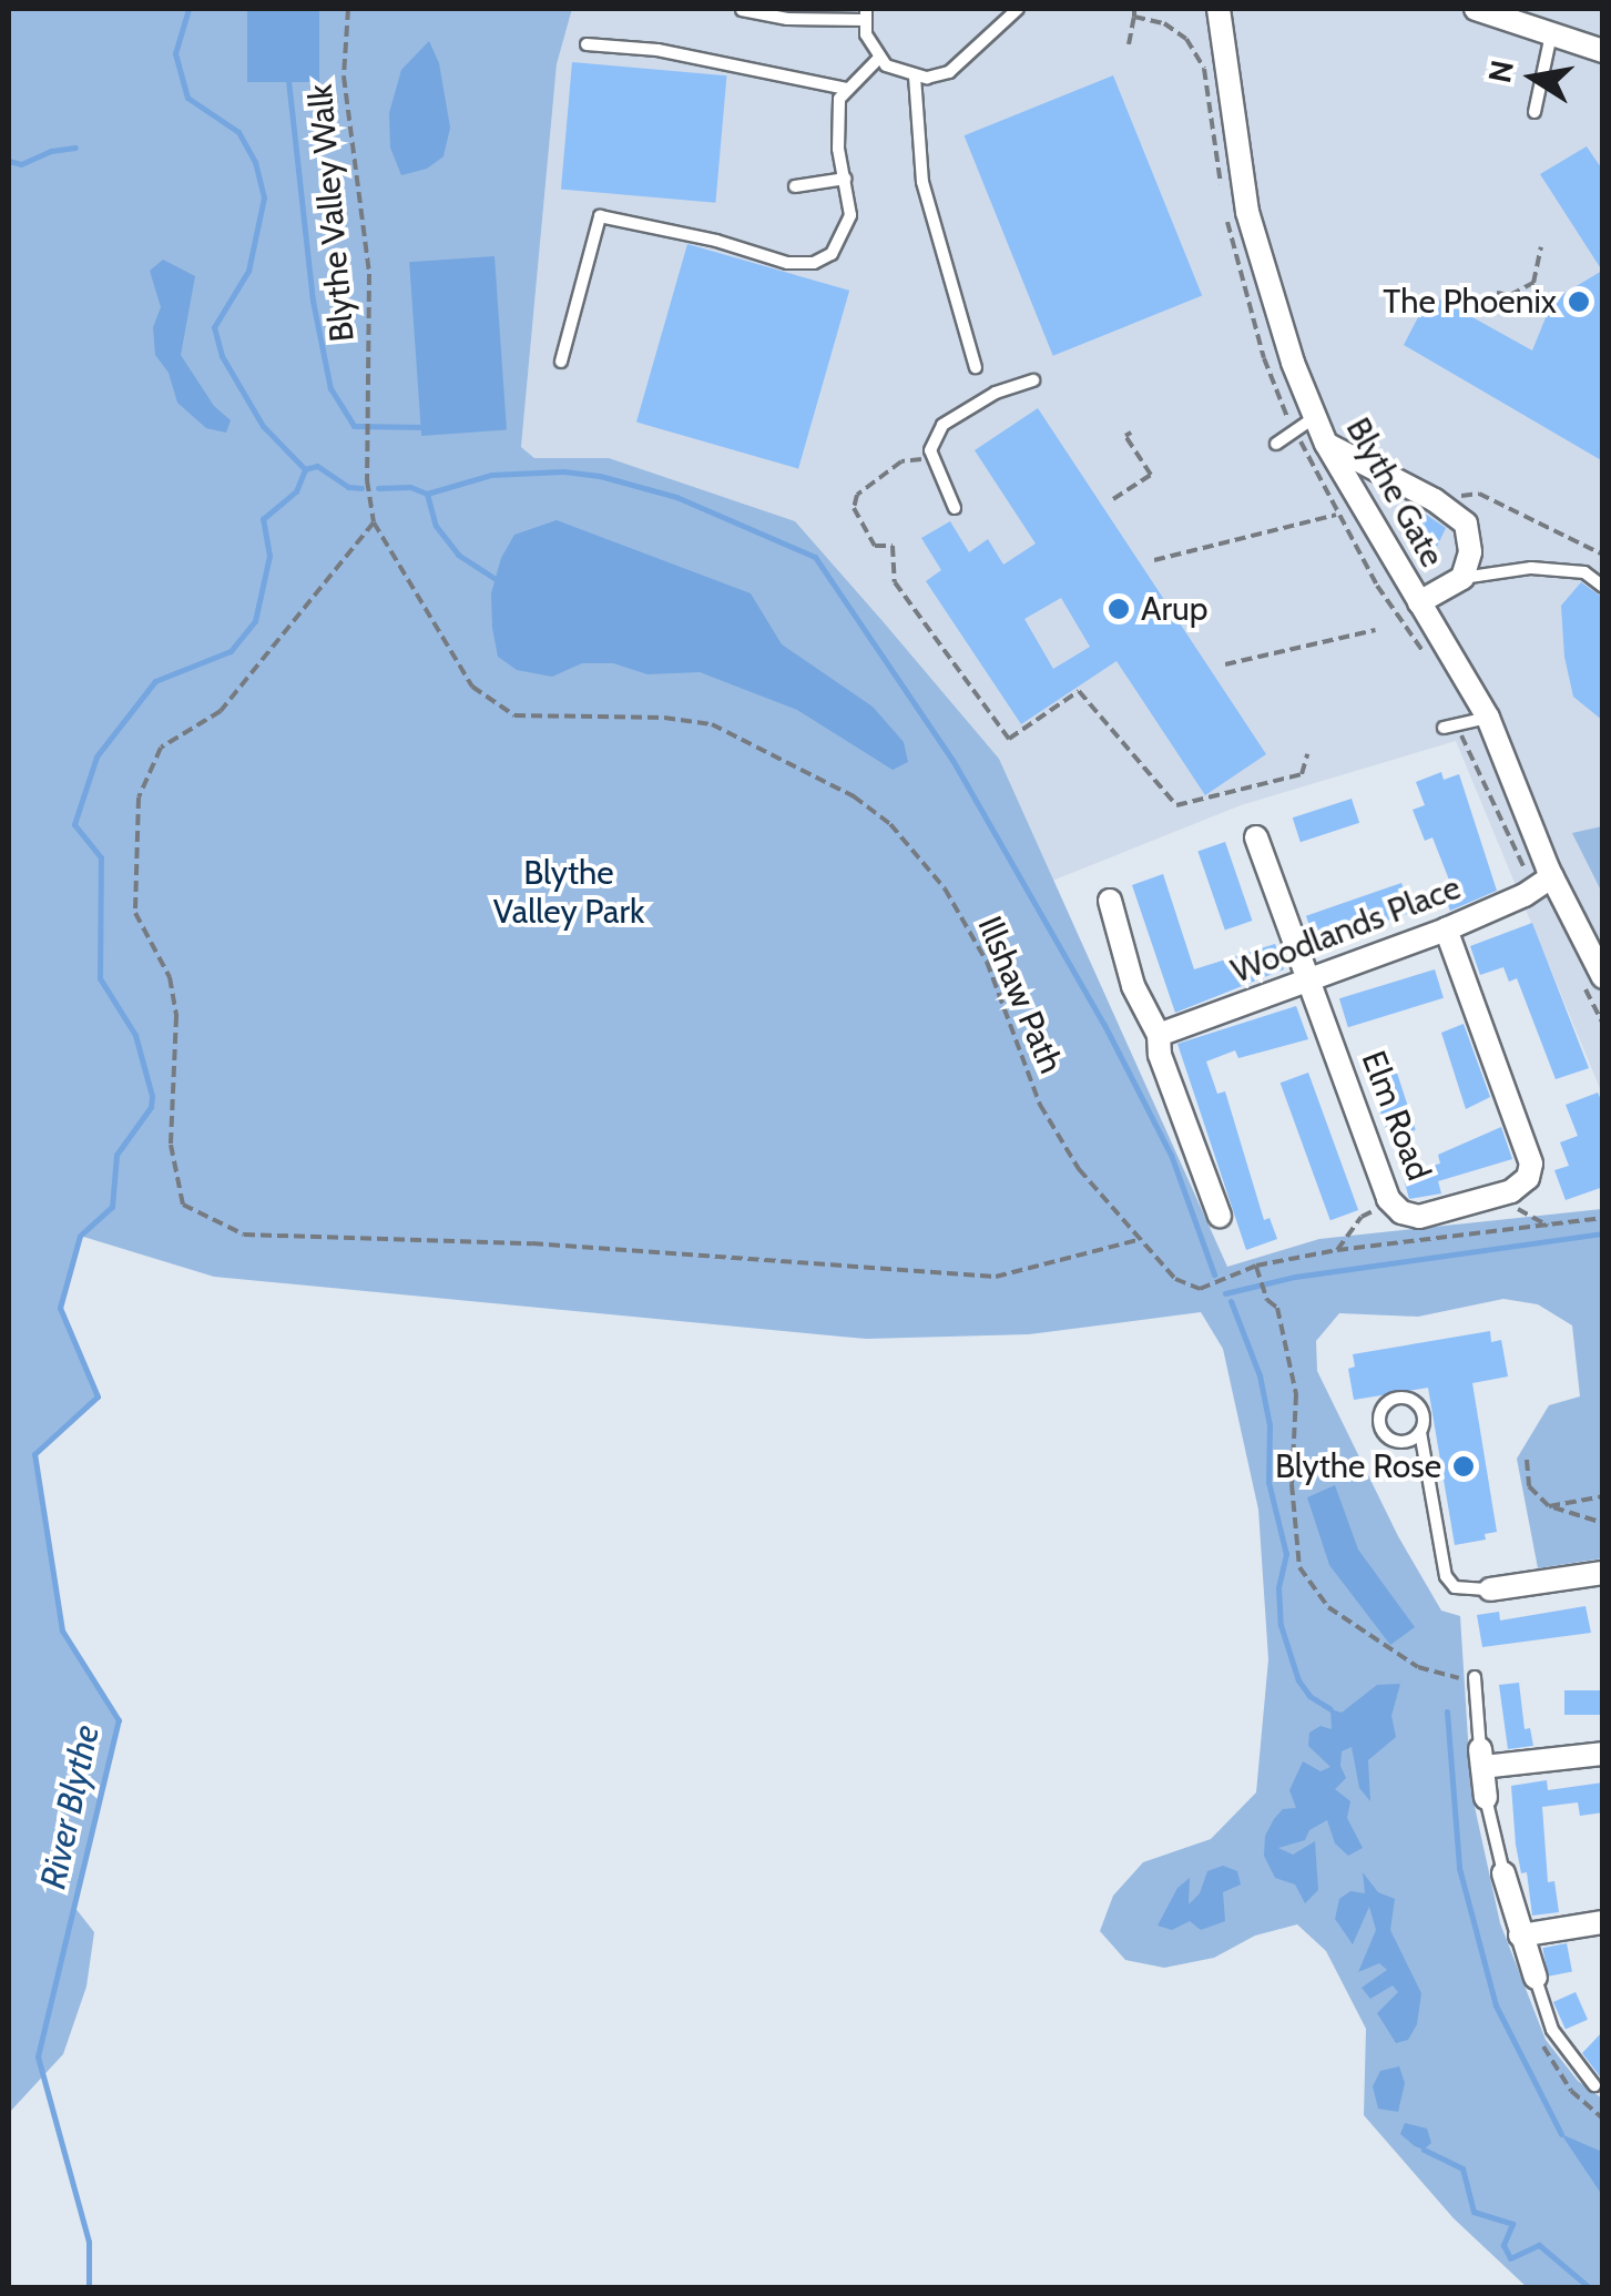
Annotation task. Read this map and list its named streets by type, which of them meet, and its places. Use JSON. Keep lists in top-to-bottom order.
{
  "streets": {
    "street": ["Blythe Gate", "Woodlands Place", "Elm Road"],
    "path": ["Blythe Valley Walk", "Illshaw Path"]
  },
  "crossings": [
    ["Blythe Valley Walk", "Illshaw Path"],
    ["Blythe Gate", "Woodlands Place"],
    ["Woodlands Place", "Elm Road"]
  ],
  "water": ["River Blythe"],
  "parks": ["Blythe Valley Park"],
  "places": ["The Phoenix", "Arup", "Blythe Rose"],
  "north": "left"
}
